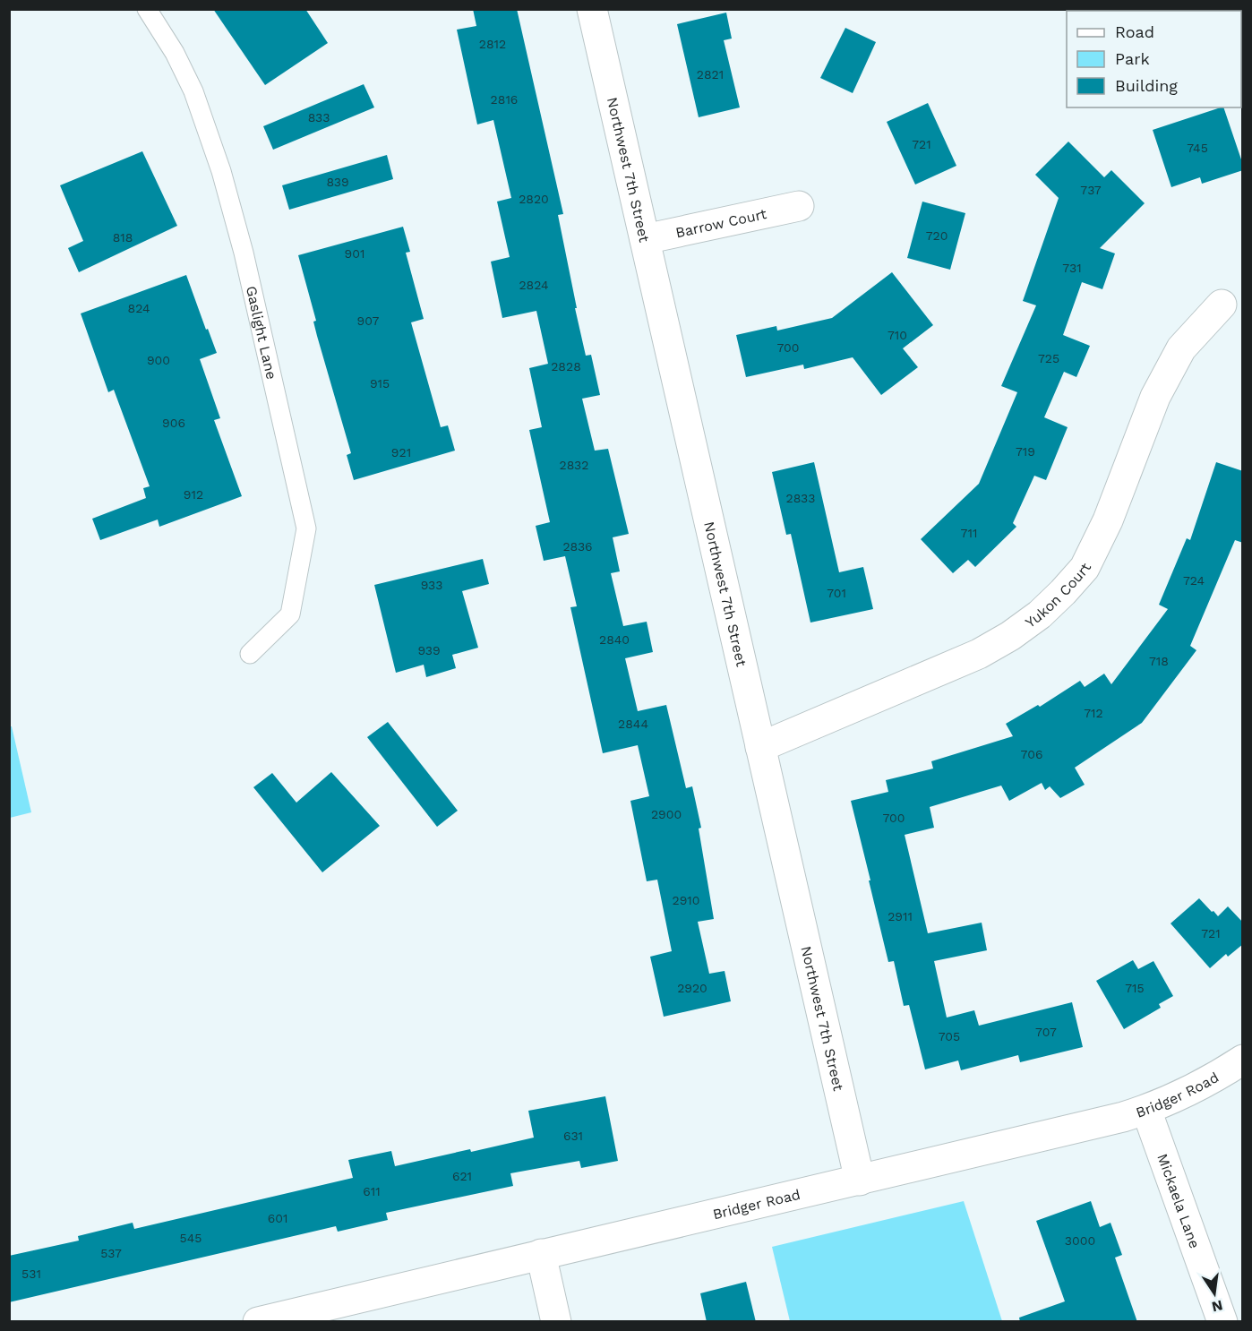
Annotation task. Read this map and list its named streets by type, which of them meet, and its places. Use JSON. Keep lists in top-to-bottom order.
{
  "streets": {
    "street": [
      "Northwest 7th Street",
      "Barrow Court",
      "Yukon Court",
      "Bridger Road",
      "Mickaela Lane"
    ],
    "lane": ["Gaslight Lane"]
  },
  "crossings": [
    ["Northwest 7th Street", "Barrow Court"],
    ["Northwest 7th Street", "Yukon Court"],
    ["Northwest 7th Street", "Bridger Road"],
    ["Bridger Road", "Mickaela Lane"]
  ],
  "house_numbers": [
    "2812",
    "2821",
    "2816",
    "833",
    "721",
    "745",
    "839",
    "737",
    "2820",
    "720",
    "818",
    "901",
    "731",
    "2824",
    "824",
    "907",
    "710",
    "700",
    "725",
    "900",
    "2828",
    "915",
    "906",
    "719",
    "921",
    "2832",
    "912",
    "2833",
    "711",
    "2836",
    "724",
    "933",
    "701",
    "2840",
    "939",
    "718",
    "712",
    "2844",
    "706",
    "2900",
    "700",
    "2910",
    "2911",
    "721",
    "2920",
    "715",
    "707",
    "705",
    "631",
    "621",
    "611",
    "601",
    "545",
    "3000",
    "537",
    "531"
  ],
  "legend": ["Road", "Park", "Building"],
  "north": "bottom"
}
